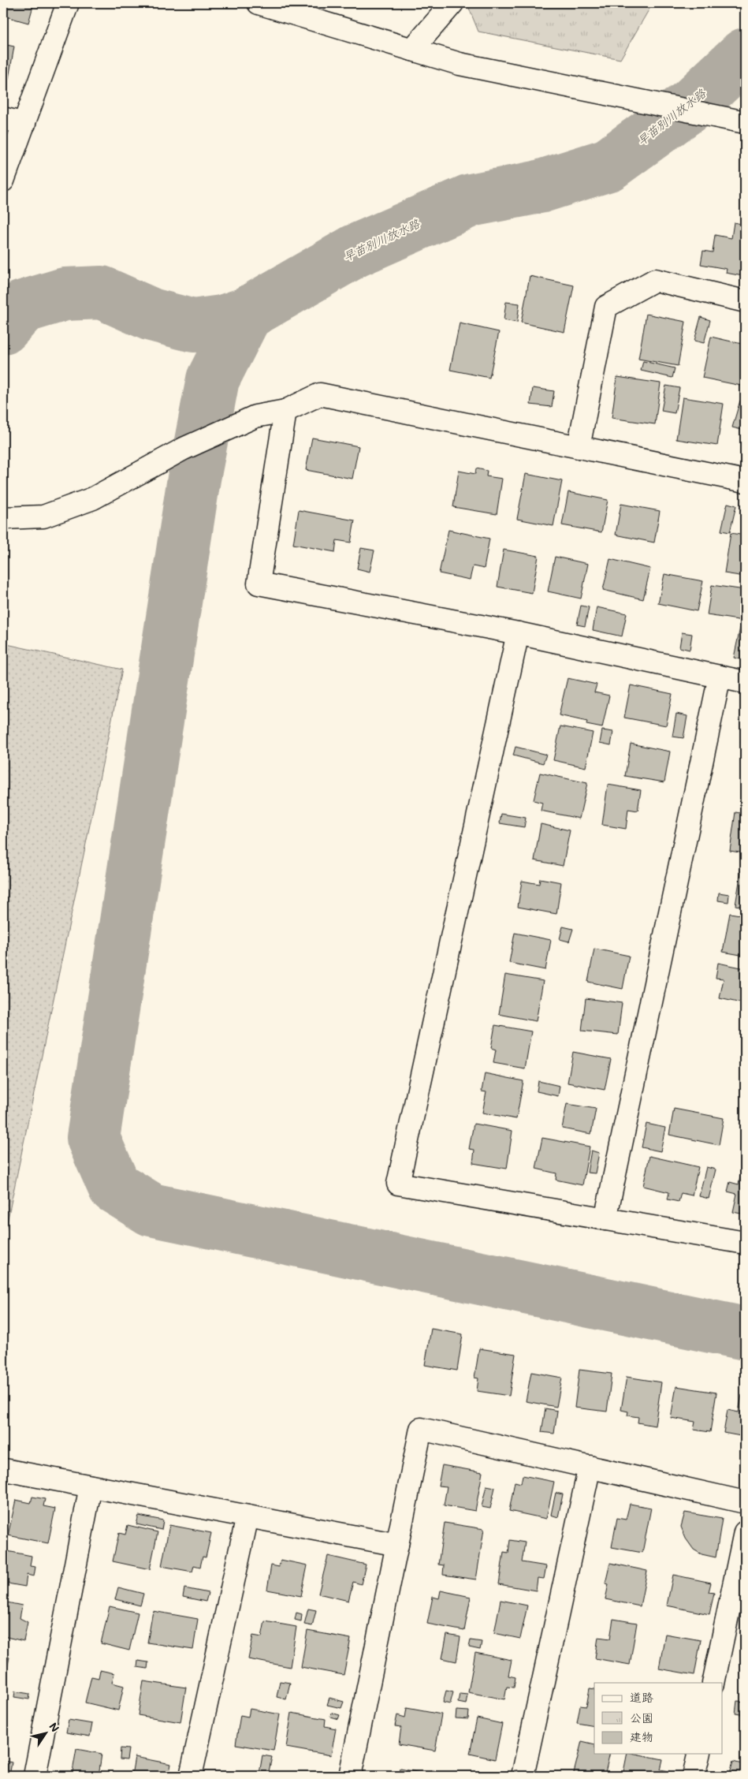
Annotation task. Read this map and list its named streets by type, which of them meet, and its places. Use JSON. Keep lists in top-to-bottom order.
{
  "water": ["早苗別川放水路"],
  "legend": ["道路", "公園", "建物"],
  "north": "top right"
}
